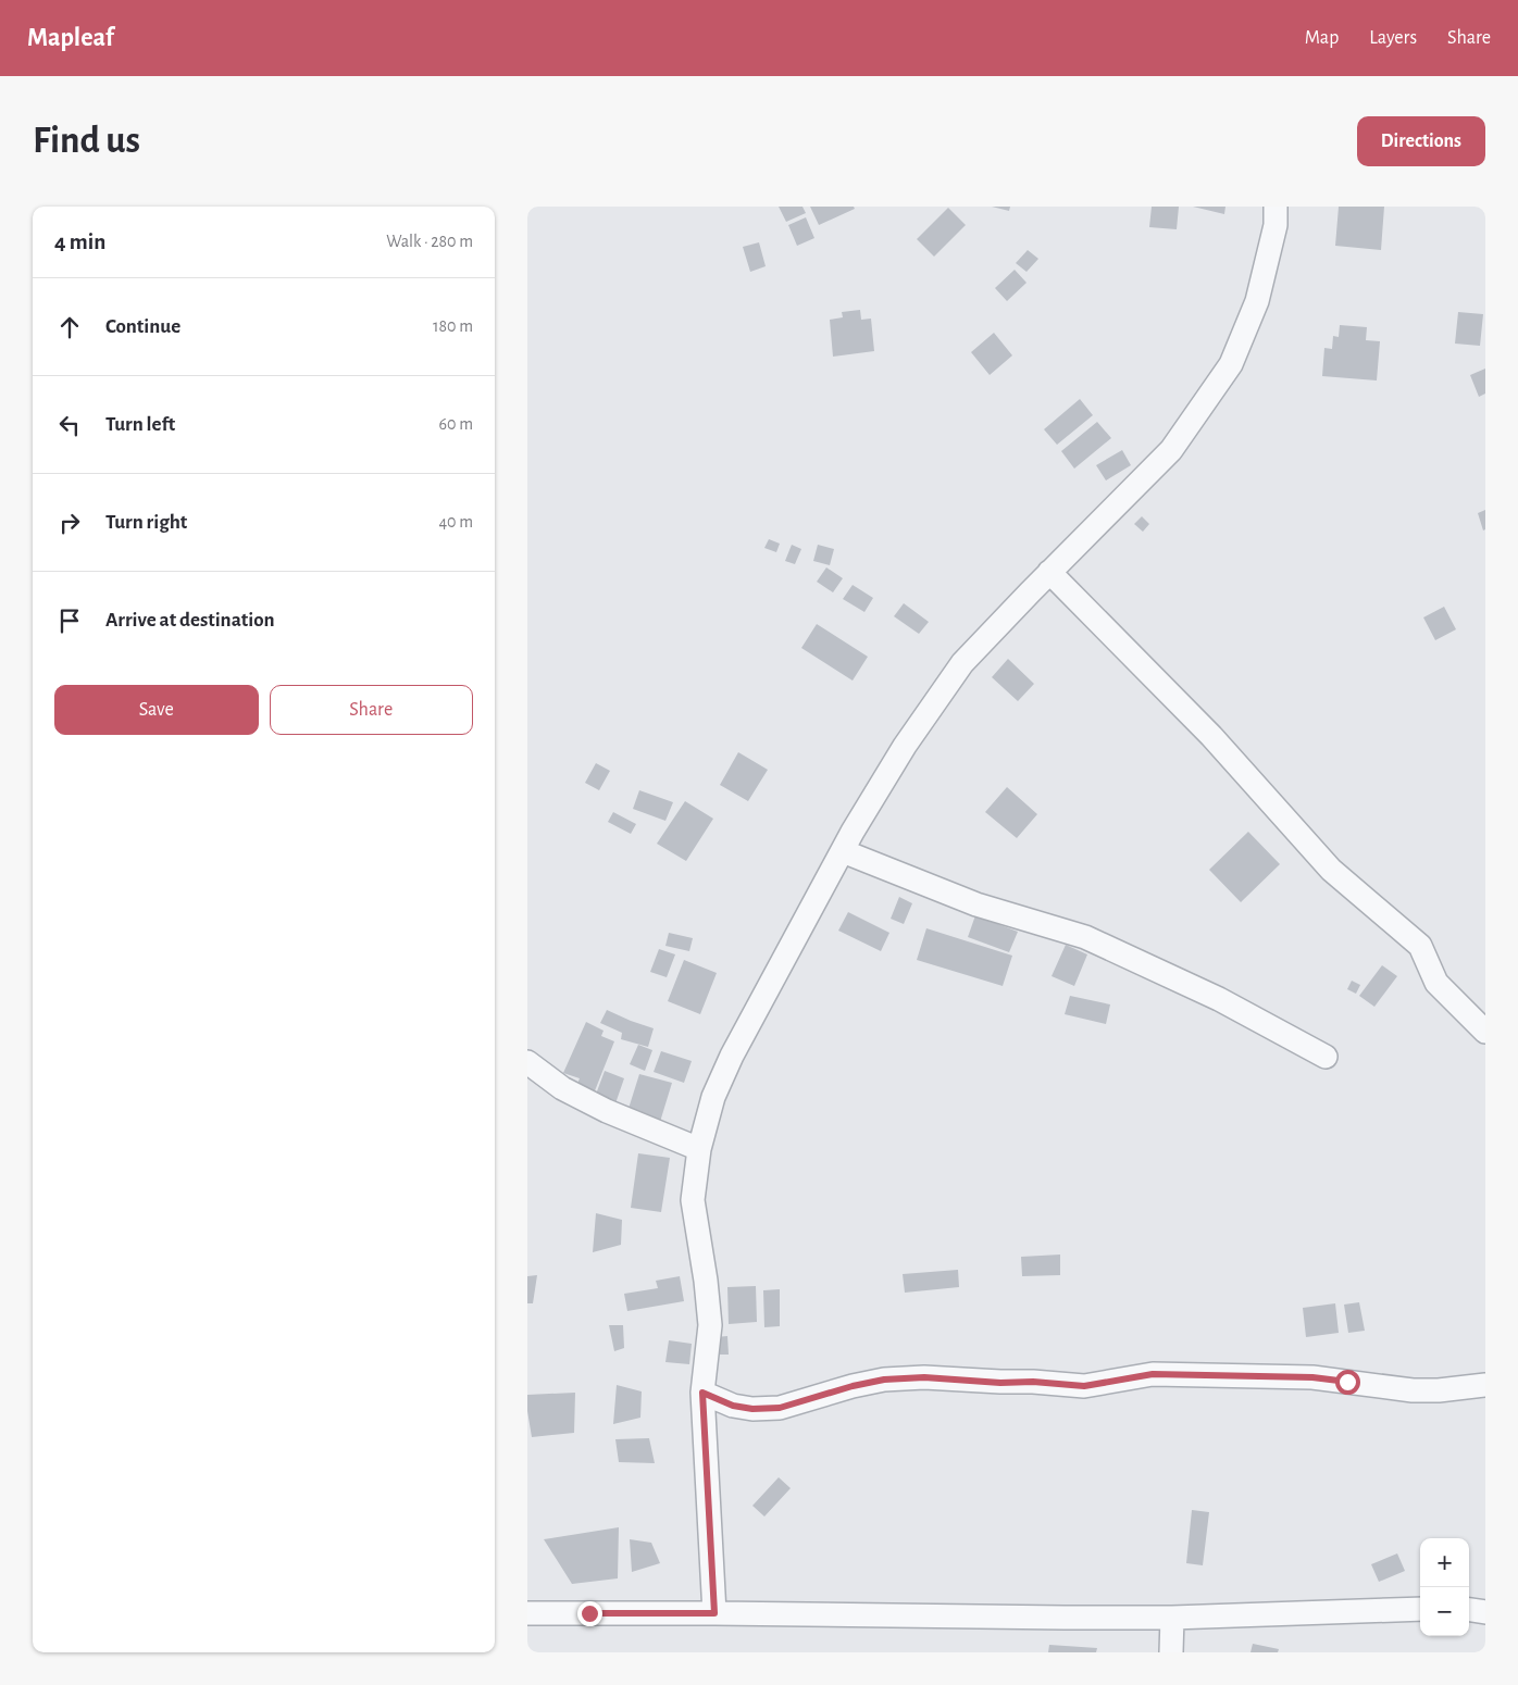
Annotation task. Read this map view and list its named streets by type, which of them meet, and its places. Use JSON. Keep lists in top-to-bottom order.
{
  "page": {
    "header": "Mapleaf",
    "nav": ["Map", "Layers", "Share"],
    "buttons": [
      "Directions",
      ["Save", "Share"]
    ],
    "title": "Find us",
    "heading": ["4 min", "Walk · 280 m"],
    "list": [
      ["Continue", "180 m"],
      ["Turn left", "60 m"],
      ["Turn right", "40 m"],
      "Arrive at destination"
    ],
    "map_buttons": ["+", "−"]
  }
}
